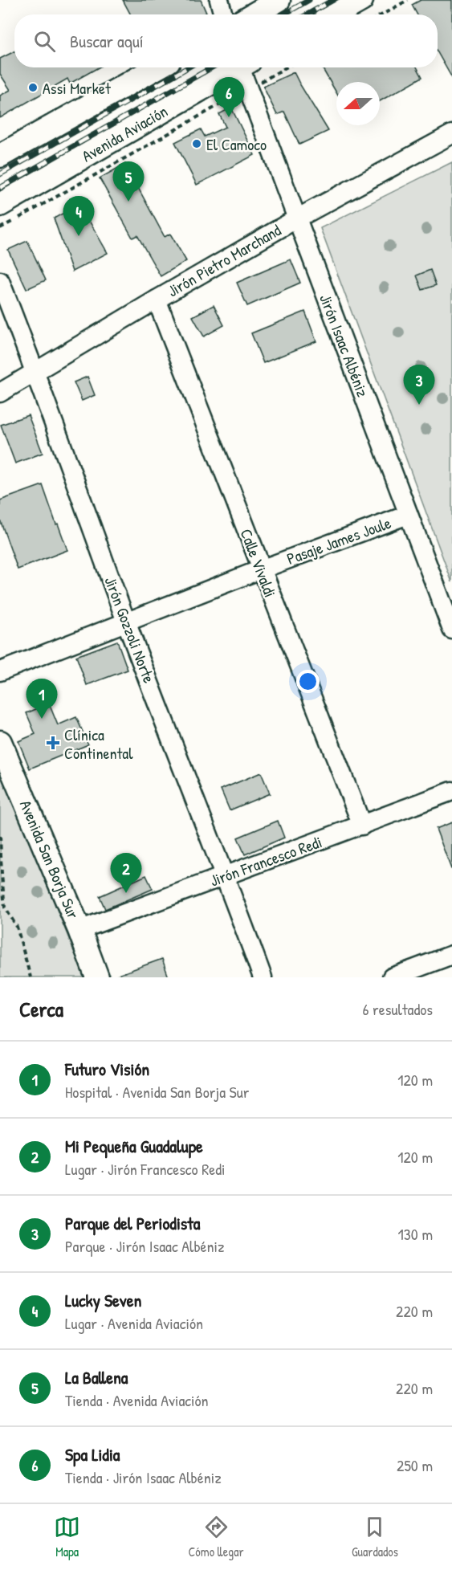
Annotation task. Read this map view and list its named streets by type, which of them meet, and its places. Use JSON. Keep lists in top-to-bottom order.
{
  "streets": {
    "main road": ["Avenida Aviación", "Avenida San Borja Sur"],
    "street": [
      "Jirón Pietro Marchand",
      "Jirón Isaac Albéniz",
      "Pasaje James Joule",
      "Calle Vivaldi",
      "Jirón Gozzoli Norte",
      "Jirón Francesco Redi"
    ]
  },
  "crossings": [
    ["Jirón Pietro Marchand", "Jirón Isaac Albéniz"],
    ["Jirón Pietro Marchand", "Calle Vivaldi"],
    ["Jirón Pietro Marchand", "Jirón Gozzoli Norte"],
    ["Jirón Isaac Albéniz", "Pasaje James Joule"],
    ["Pasaje James Joule", "Calle Vivaldi"],
    ["Pasaje James Joule", "Jirón Gozzoli Norte"],
    ["Calle Vivaldi", "Jirón Francesco Redi"],
    ["Jirón Gozzoli Norte", "Jirón Francesco Redi"],
    ["Avenida San Borja Sur", "Jirón Francesco Redi"]
  ],
  "places": {
    "other": ["Assi Market", "El Camoco"],
    "health": ["Clínica Continental"]
  },
  "north": "left",
  "page": {
    "search": "Buscar aquí",
    "pins": [
      "6",
      "5",
      "4",
      "3",
      "1",
      "2"
    ],
    "heading": ["Cerca", "6 resultados"],
    "list": [
      {
        "mark": "1",
        "name": "Futuro Visión",
        "note": "Hospital · Avenida San Borja Sur",
        "value": "120 m"
      },
      {
        "mark": "2",
        "name": "Mi Pequeña Guadalupe",
        "note": "Lugar · Jirón Francesco Redi",
        "value": "120 m"
      },
      {
        "mark": "3",
        "name": "Parque del Periodista",
        "note": "Parque · Jirón Isaac Albéniz",
        "value": "130 m"
      },
      {
        "mark": "4",
        "name": "Lucky Seven",
        "note": "Lugar · Avenida Aviación",
        "value": "220 m"
      },
      {
        "mark": "5",
        "name": "La Ballena",
        "note": "Tienda · Avenida Aviación",
        "value": "220 m"
      },
      {
        "mark": "6",
        "name": "Spa Lidia",
        "note": "Tienda · Jirón Isaac Albéniz",
        "value": "250 m"
      }
    ],
    "nav": ["Mapa", "Cómo llegar", "Guardados"]
  }
}
